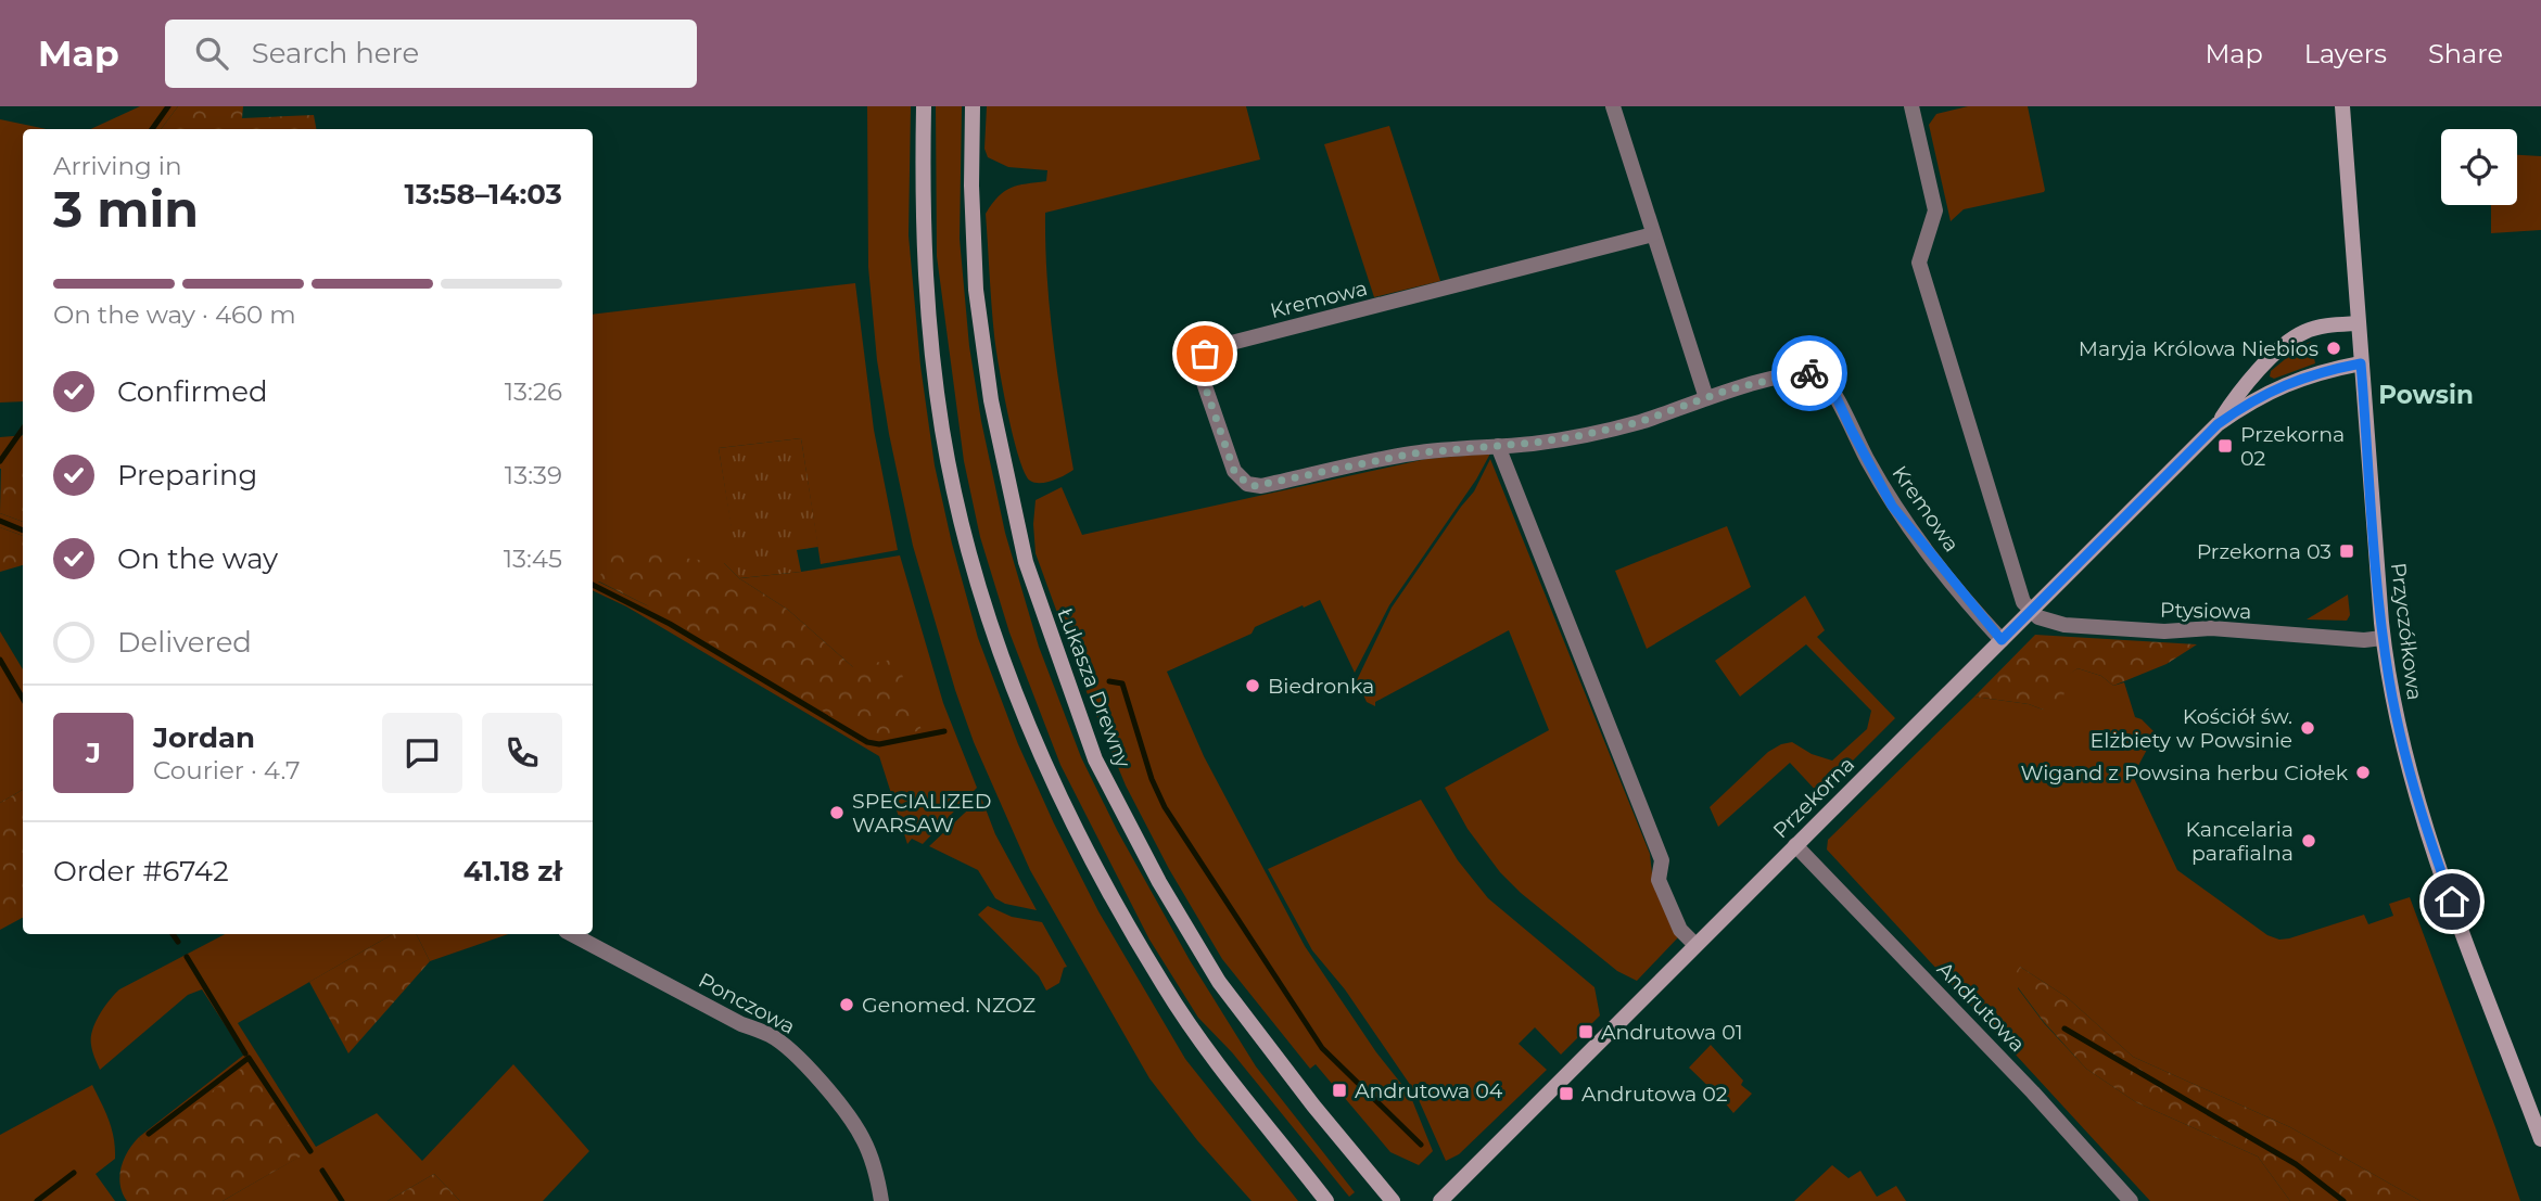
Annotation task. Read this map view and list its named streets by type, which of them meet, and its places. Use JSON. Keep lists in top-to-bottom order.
{
  "streets": {
    "street": [
      "Kremowa",
      "Ptysiowa",
      "Przyczółkowa",
      "Łukasza Drewny",
      "Przekorna",
      "Ponczowa",
      "Andrutowa"
    ]
  },
  "crossings": [
    ["Kremowa", "Przekorna"],
    ["Ptysiowa", "Przyczółkowa"],
    ["Ptysiowa", "Przekorna"],
    ["Przyczółkowa", "Przekorna"],
    ["Przekorna", "Andrutowa"]
  ],
  "districts": ["Powsin"],
  "places": {
    "other": [
      "Maryja Królowa Niebios",
      "Biedronka",
      "Kościół św. Elżbiety w Powsinie",
      "Wigand z Powsina herbu Ciołek",
      "SPECIALIZED WARSAW",
      "Kancelaria parafialna",
      "Genomed. NZOZ"
    ],
    "transit": [
      "Przekorna 02",
      "Przekorna 03",
      "Andrutowa 01",
      "Andrutowa 04",
      "Andrutowa 02"
    ]
  },
  "page": {
    "header": "Map",
    "search": "Search here",
    "nav": ["Map", "Layers", "Share"],
    "heading": ["3 min", "Arriving in", "13:58–14:03"],
    "panel": [
      "Jordan",
      "Courier · 4.7",
      "Order #6742",
      "41.18 zł"
    ],
    "bar": "On the way · 460 m",
    "list": [
      ["Confirmed", "13:26"],
      ["Preparing", "13:39"],
      ["On the way", "13:45"],
      "Delivered"
    ],
    "round": "J"
  }
}
